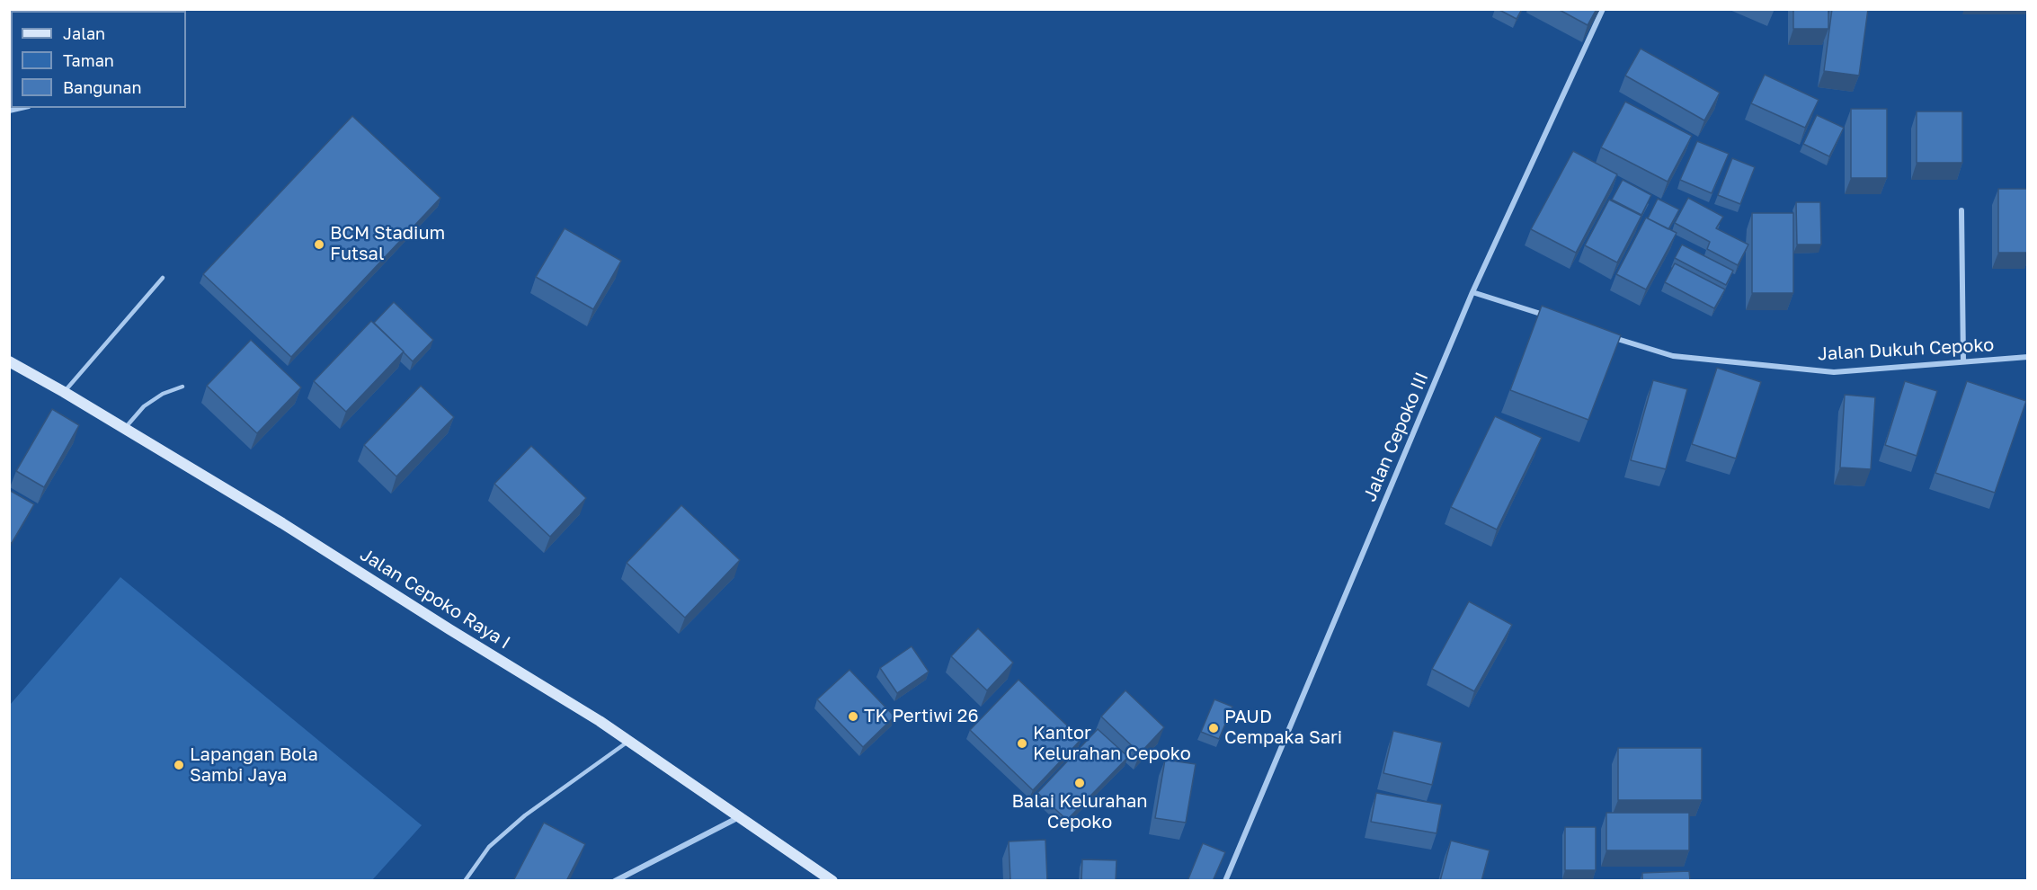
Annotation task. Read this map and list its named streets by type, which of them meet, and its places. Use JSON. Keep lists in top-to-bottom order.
{
  "streets": {
    "main road": ["Jalan Cepoko Raya I"],
    "street": ["Jalan Dukuh Cepoko", "Jalan Cepoko III"]
  },
  "places": [
    "BCM Stadium Futsal",
    "TK Pertiwi 26",
    "PAUD Cempaka Sari",
    "Kantor Kelurahan Cepoko",
    "Lapangan Bola Sambi Jaya",
    "Balai Kelurahan Cepoko"
  ],
  "legend": ["Jalan", "Taman", "Bangunan"]
}
